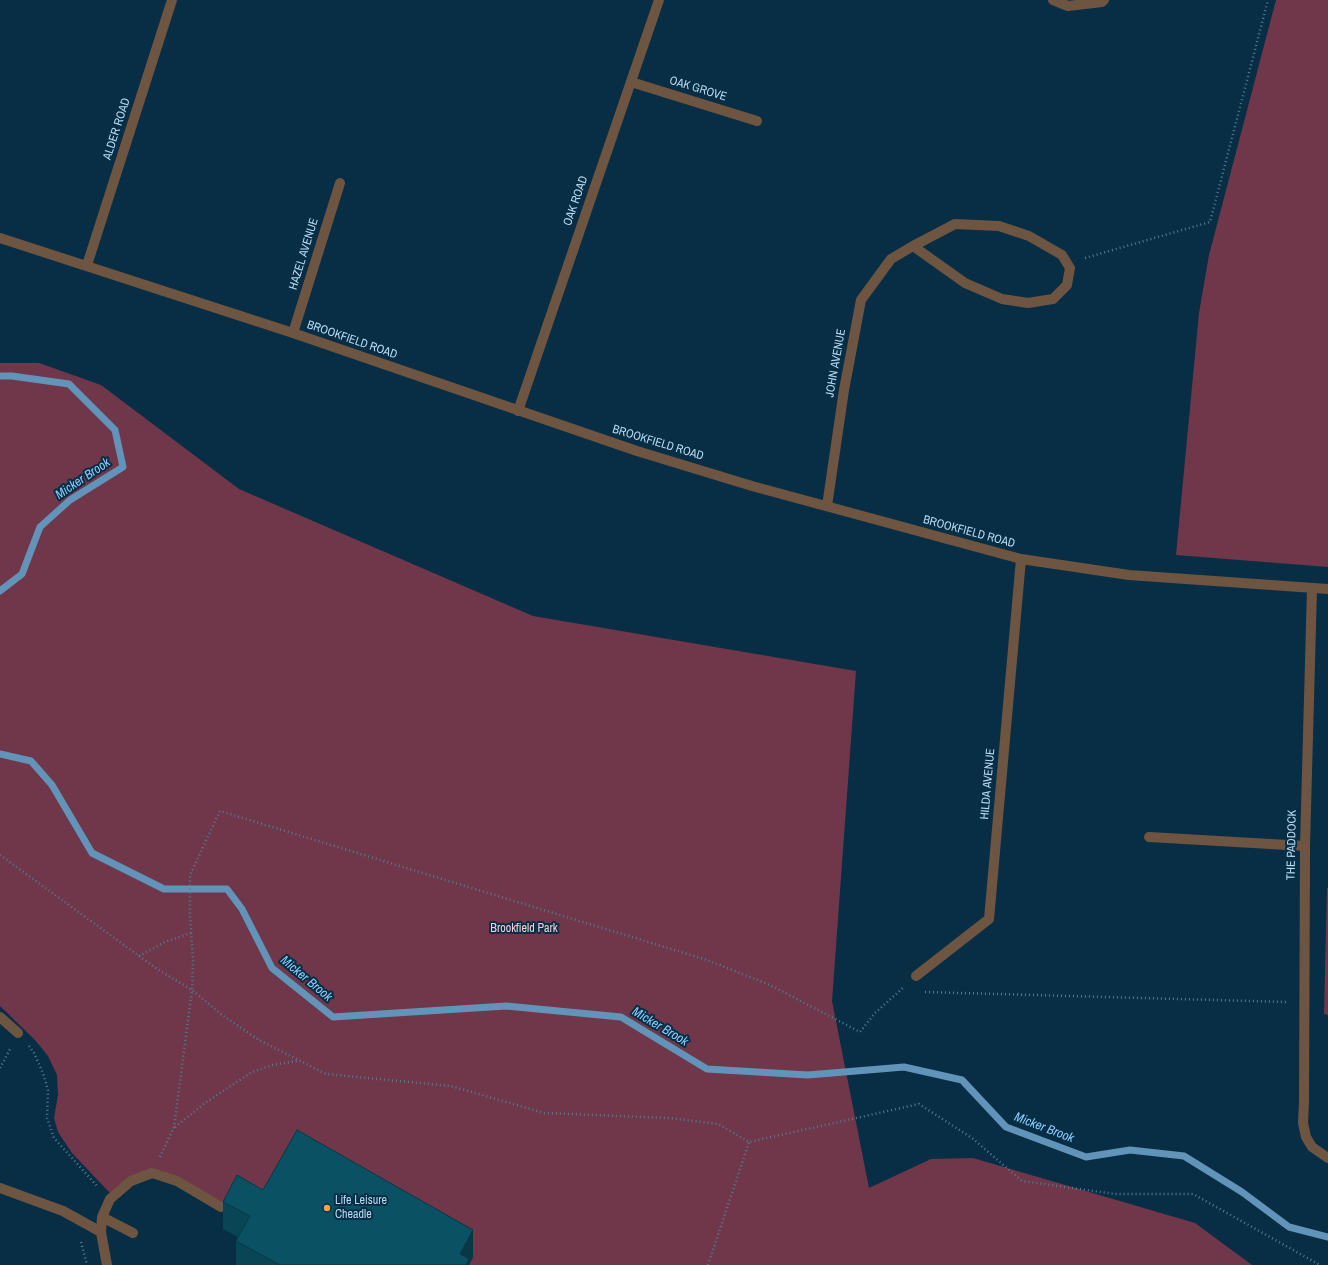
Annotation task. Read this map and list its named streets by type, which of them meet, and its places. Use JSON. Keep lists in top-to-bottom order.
{
  "streets": {
    "street": [
      "OAK GROVE",
      "ALDER ROAD",
      "OAK ROAD",
      "HAZEL AVENUE",
      "BROOKFIELD ROAD",
      "JOHN AVENUE",
      "HILDA AVENUE",
      "THE PADDOCK"
    ]
  },
  "crossings": [
    ["OAK GROVE", "OAK ROAD"],
    ["ALDER ROAD", "BROOKFIELD ROAD"],
    ["OAK ROAD", "BROOKFIELD ROAD"],
    ["HAZEL AVENUE", "BROOKFIELD ROAD"],
    ["BROOKFIELD ROAD", "JOHN AVENUE"],
    ["BROOKFIELD ROAD", "HILDA AVENUE"],
    ["BROOKFIELD ROAD", "THE PADDOCK"]
  ],
  "water": ["Micker Brook"],
  "parks": ["Brookfield Park"],
  "places": ["Life Leisure Cheadle"]
}
